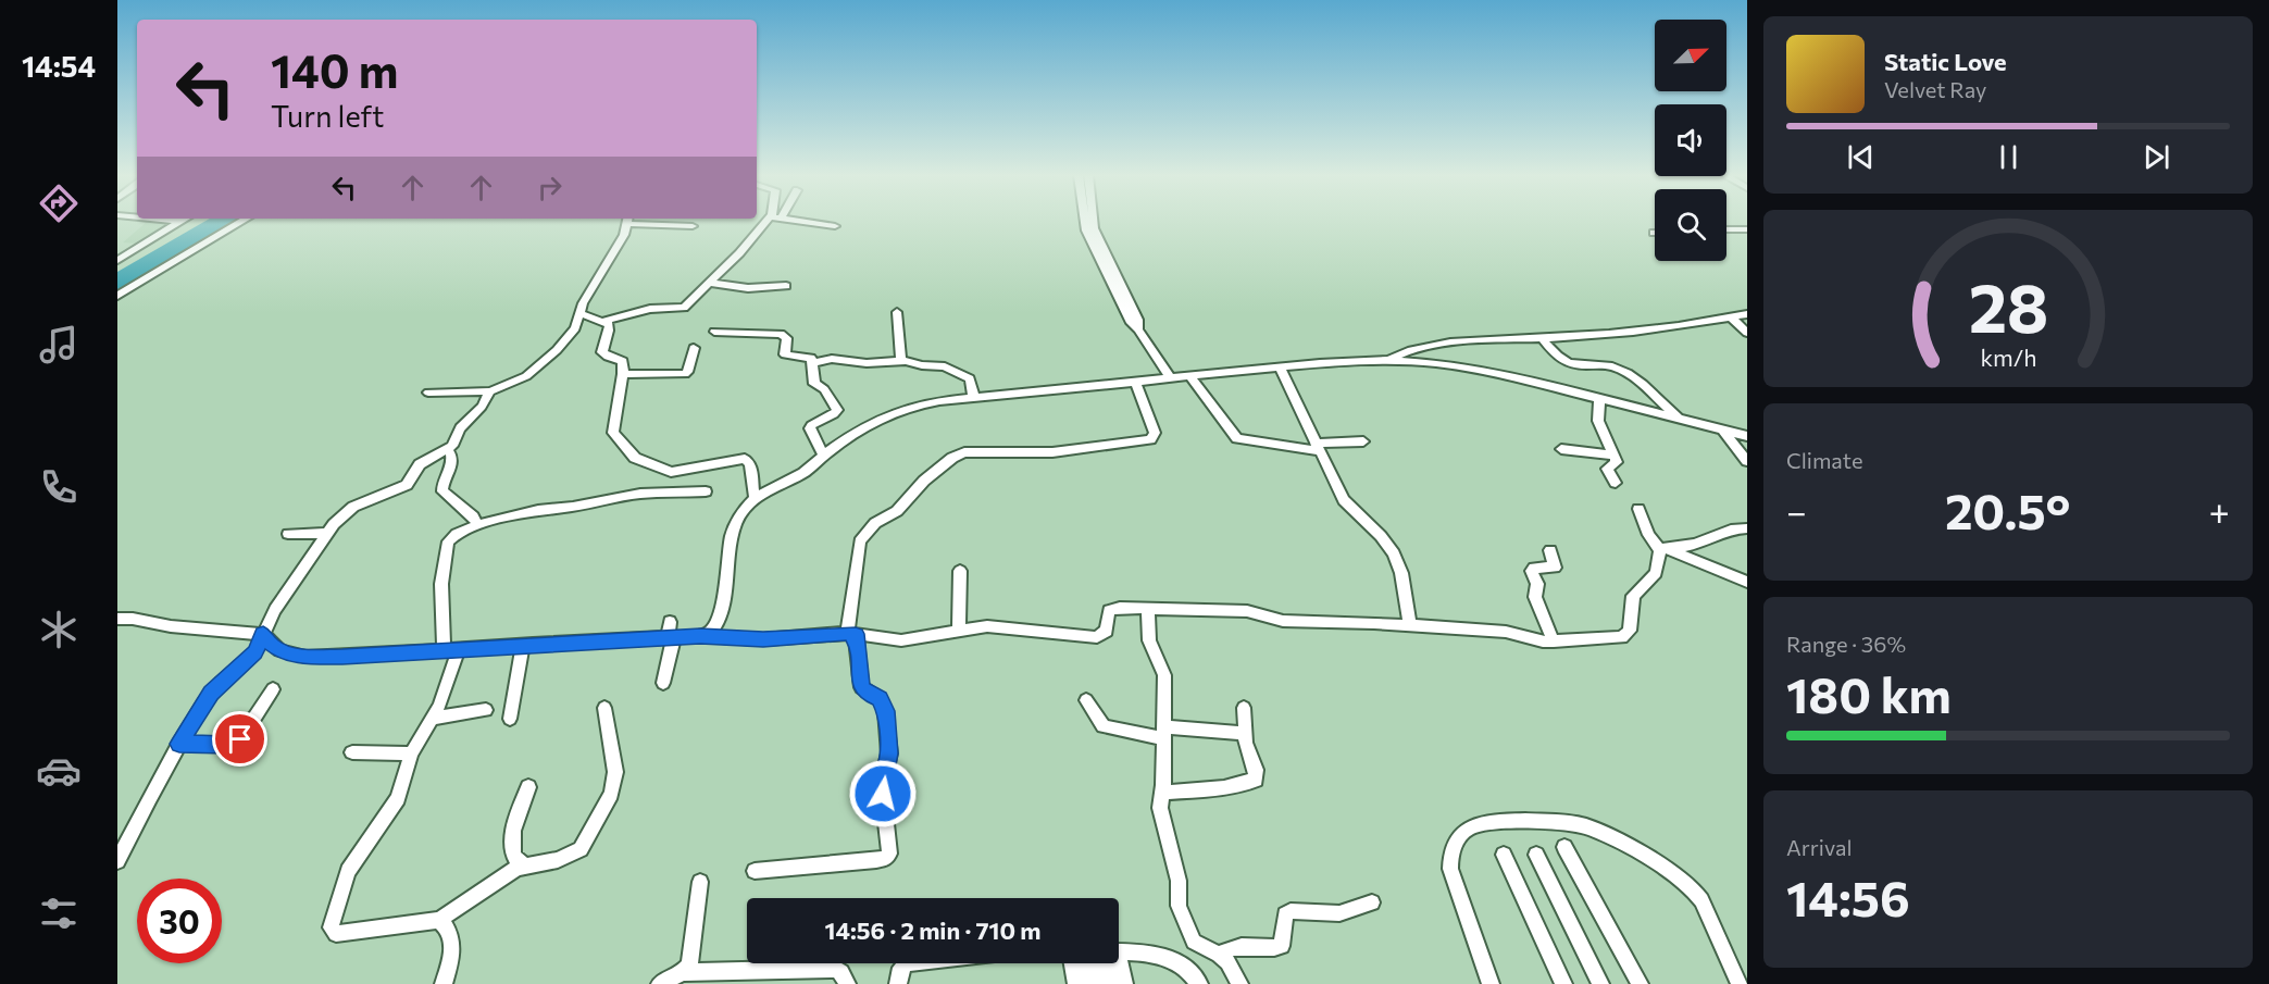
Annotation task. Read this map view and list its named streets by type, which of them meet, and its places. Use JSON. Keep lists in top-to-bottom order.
{
  "north": "top right",
  "page": {
    "tabs": "14:54",
    "turn": ["140 m", "Turn left"],
    "song": ["Static Love", "Velvet Ray"],
    "tile": [
      "Climate",
      ["Range · 36%", "180 km"],
      ["Arrival", "14:56"]
    ],
    "heat": ["−", "20.5°", "+"],
    "limit": "30",
    "trip": "14:56 · 2 min · 710 m",
    "gauge": ["28", "km/h"]
  }
}
